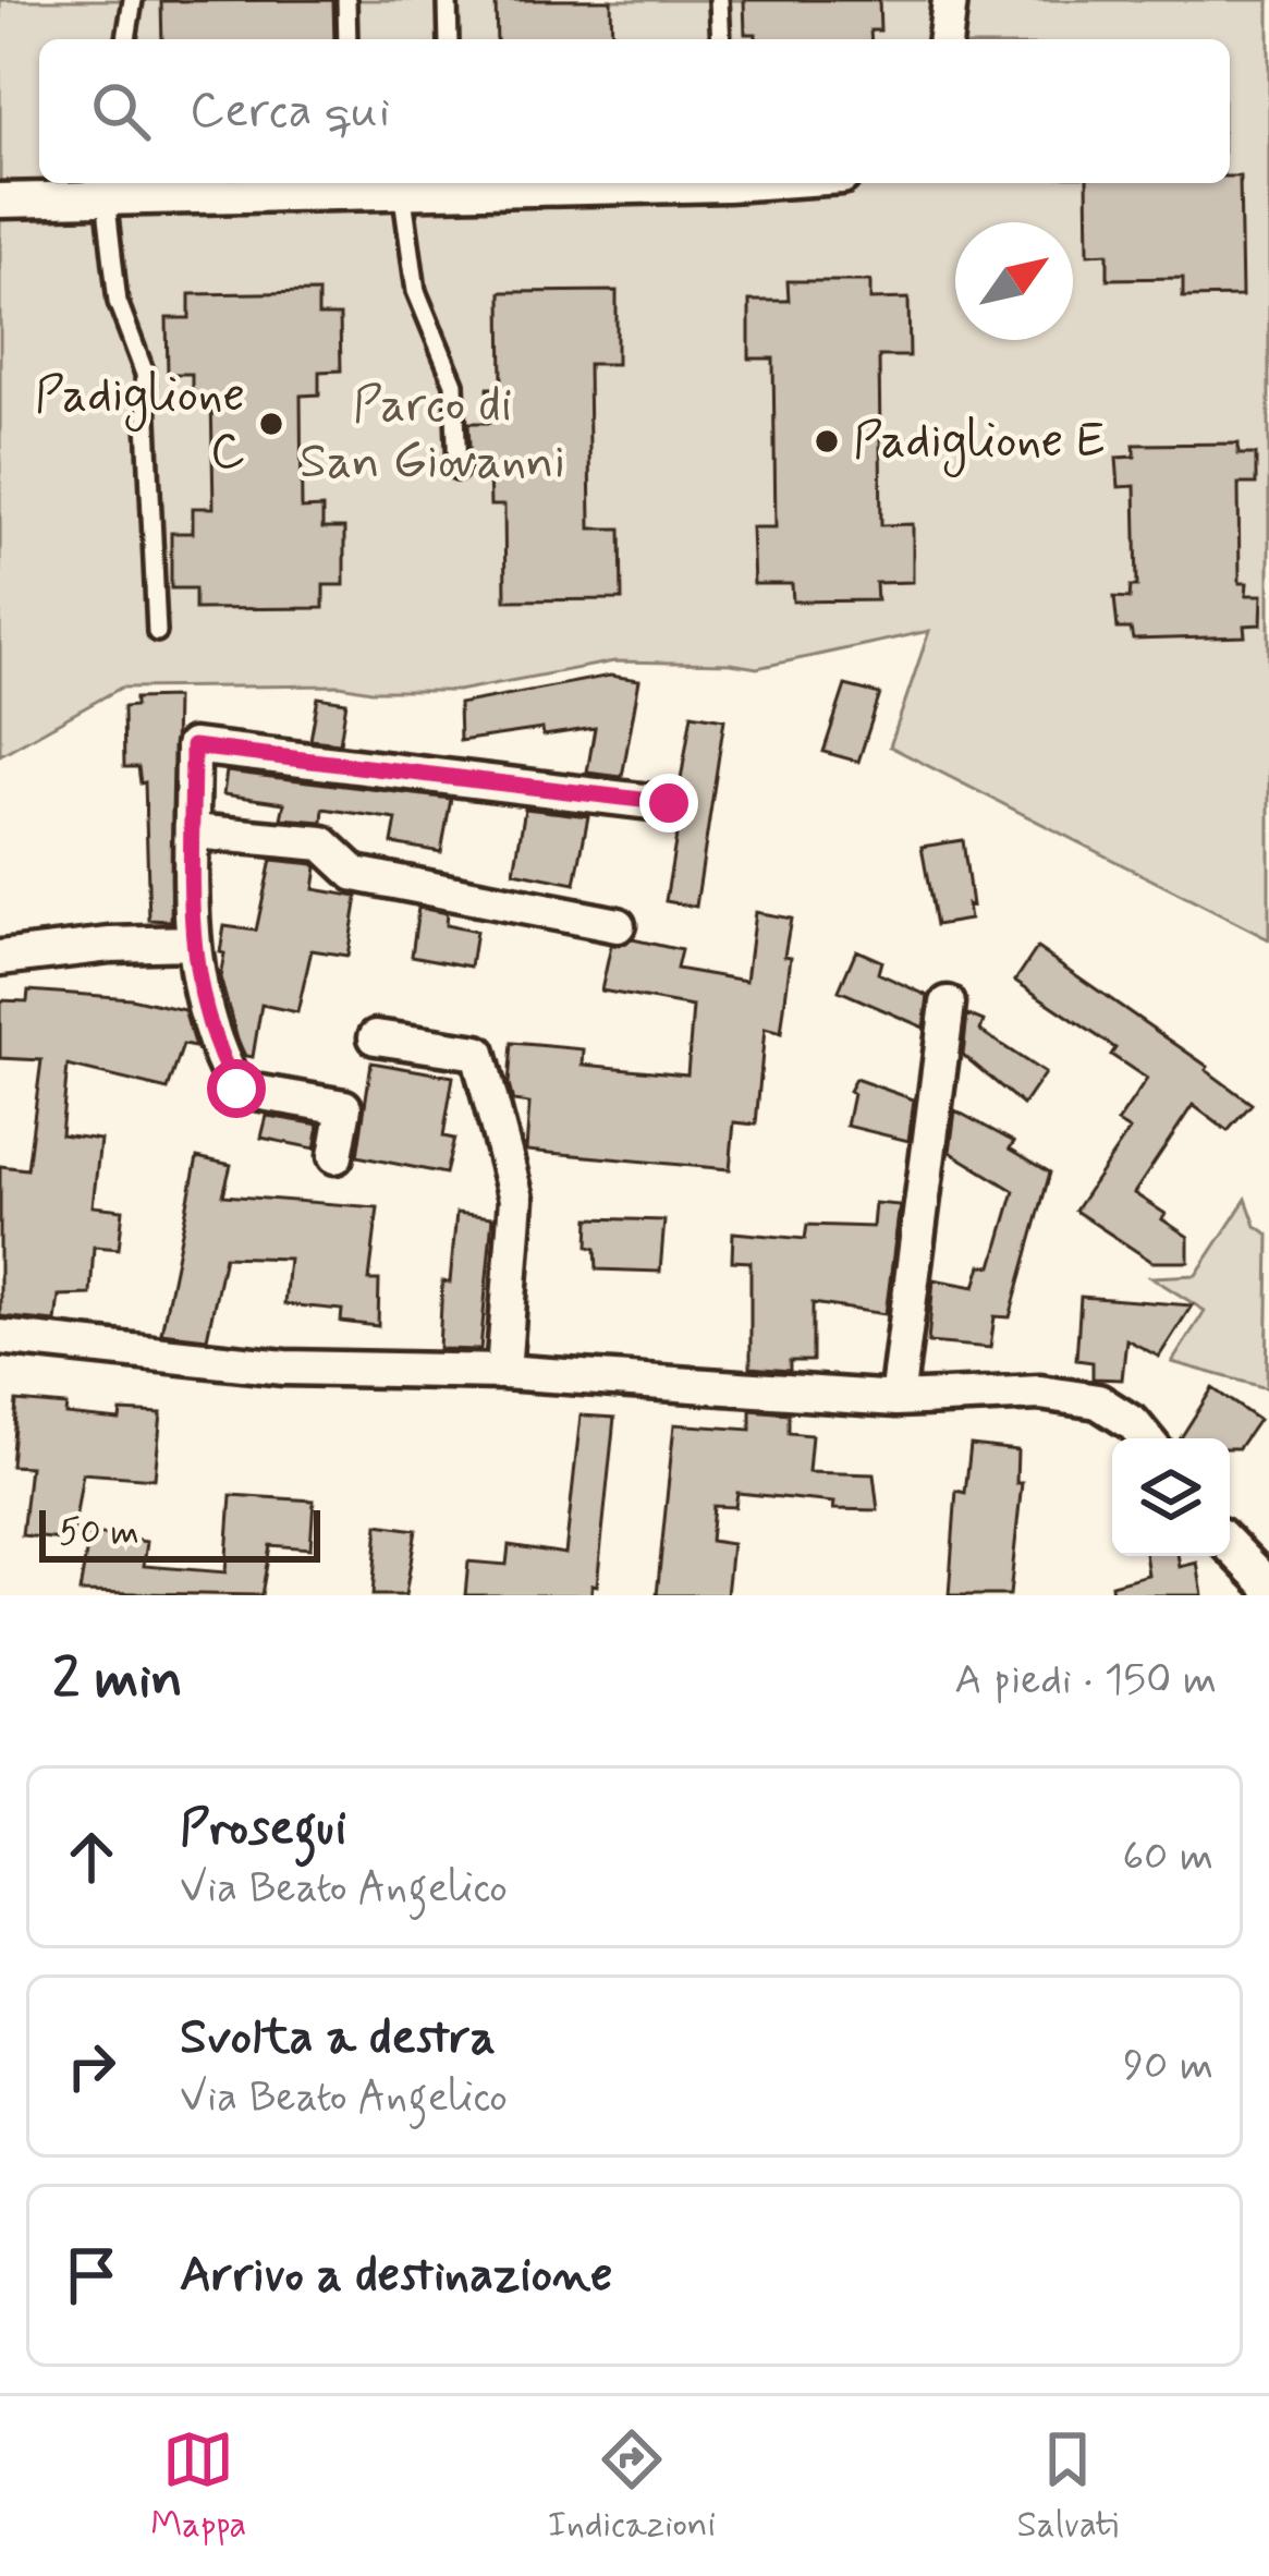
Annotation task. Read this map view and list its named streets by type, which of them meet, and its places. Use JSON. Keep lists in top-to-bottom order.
{
  "parks": ["Parco di San Giovanni"],
  "places": ["Padiglione C", "Padiglione E"],
  "scale_bar": "50 m",
  "north": "top right",
  "page": {
    "search": "Cerca qui",
    "scale": "50 m",
    "heading": ["2 min", "A piedi · 150 m"],
    "list": [
      ["Prosegui", "Via Beato Angelico", "60 m"],
      ["Svolta a destra", "Via Beato Angelico", "90 m"],
      "Arrivo a destinazione"
    ],
    "nav": ["Mappa", "Indicazioni", "Salvati"]
  }
}
